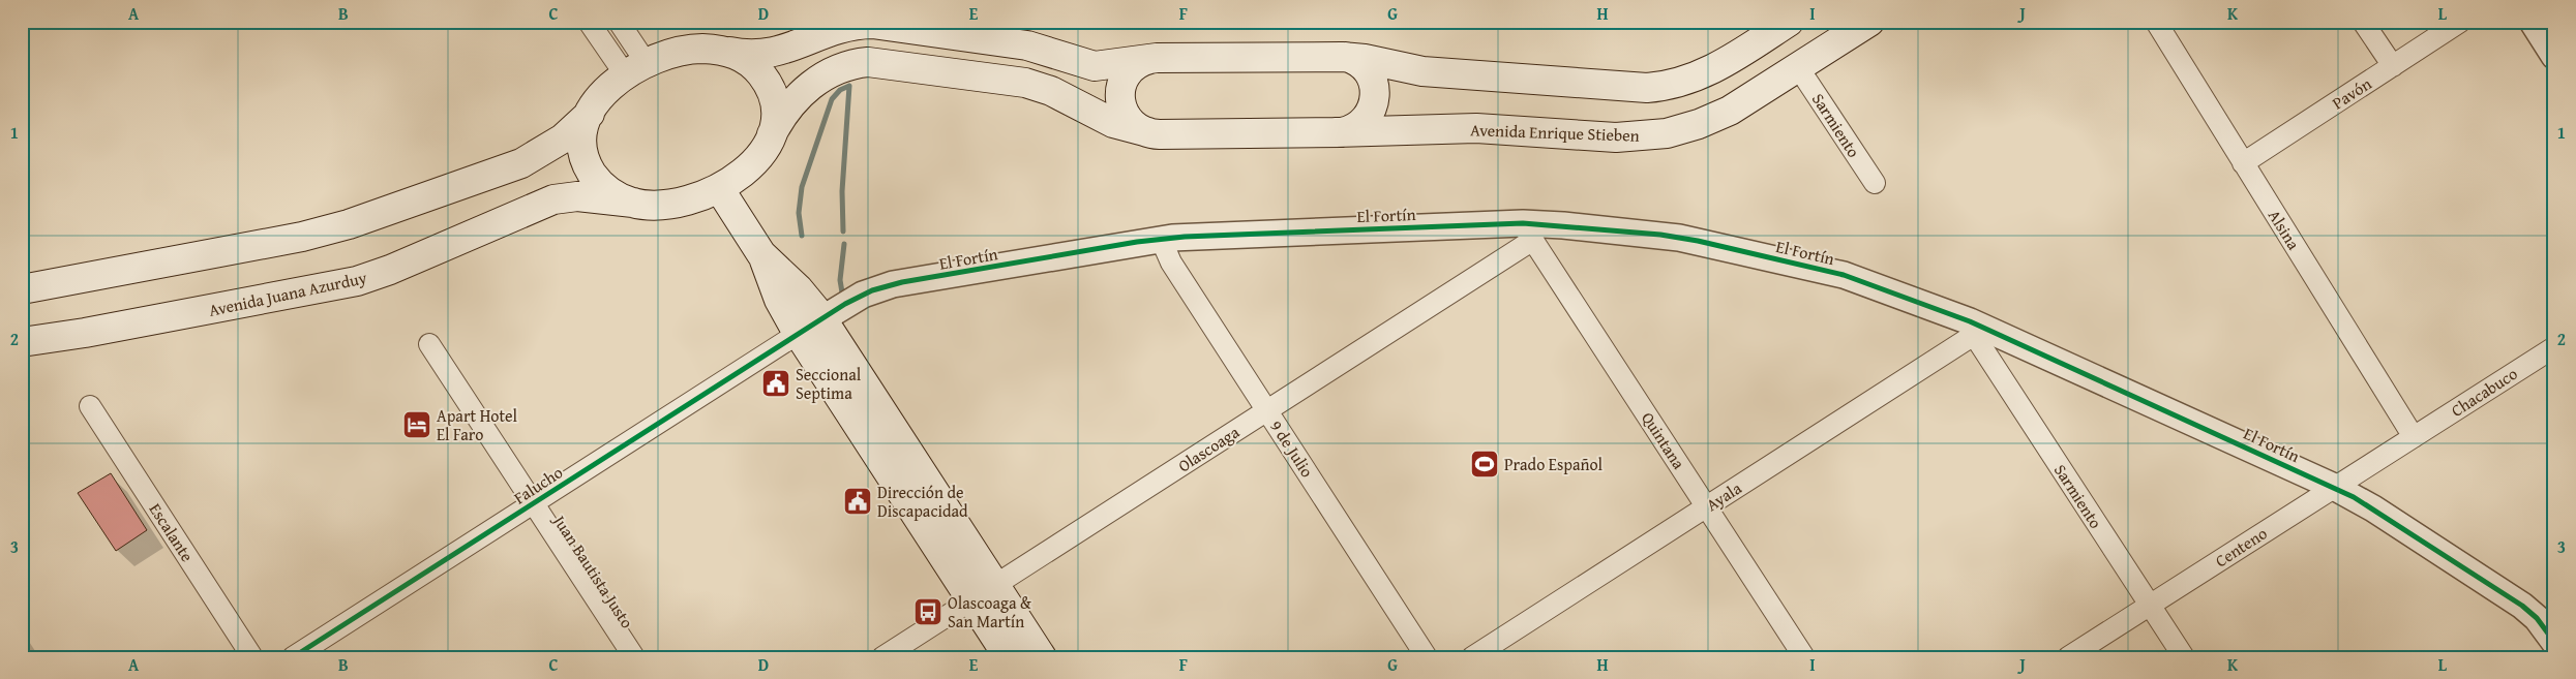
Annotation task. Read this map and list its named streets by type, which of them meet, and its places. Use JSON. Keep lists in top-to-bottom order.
{
  "streets": {
    "main road": ["Avenida Enrique Stieben", "Avenida Juana Azurduy"],
    "street": [
      "Pavón",
      "Sarmiento",
      "El Fortín",
      "Alsina",
      "Chacabuco",
      "Quintana",
      "Olascoaga",
      "9 de Julio",
      "Falucho",
      "Ayala",
      "Escalante",
      "Centeno",
      "Juan Bautista Justo"
    ]
  },
  "crossings": [
    ["Pavón", "Alsina"],
    ["Sarmiento", "Avenida Enrique Stieben"],
    ["Sarmiento", "El Fortín"],
    ["Sarmiento", "Ayala"],
    ["Sarmiento", "Centeno"],
    ["Avenida Enrique Stieben", "Avenida Juana Azurduy"],
    ["El Fortín", "Quintana"],
    ["El Fortín", "Olascoaga"],
    ["El Fortín", "9 de Julio"],
    ["El Fortín", "Falucho"],
    ["El Fortín", "Ayala"],
    ["El Fortín", "Centeno"],
    ["Alsina", "Chacabuco"],
    ["Alsina", "Centeno"],
    ["Chacabuco", "Centeno"],
    ["Quintana", "Olascoaga"],
    ["Quintana", "Ayala"],
    ["Olascoaga", "9 de Julio"],
    ["Falucho", "Juan Bautista Justo"]
  ],
  "places": {
    "public building": ["Seccional Septima", "Dirección de Discapacidad"],
    "hotel": ["Apart Hotel El Faro"],
    "sports": ["Prado Español"],
    "bus stop": ["Olascoaga & San Martín"]
  },
  "grid": {
    "columns": [
      "A",
      "B",
      "C",
      "D",
      "E",
      "F",
      "G",
      "H",
      "I",
      "J",
      "K",
      "L"
    ],
    "rows": ["1", "2", "3"]
  }
}
